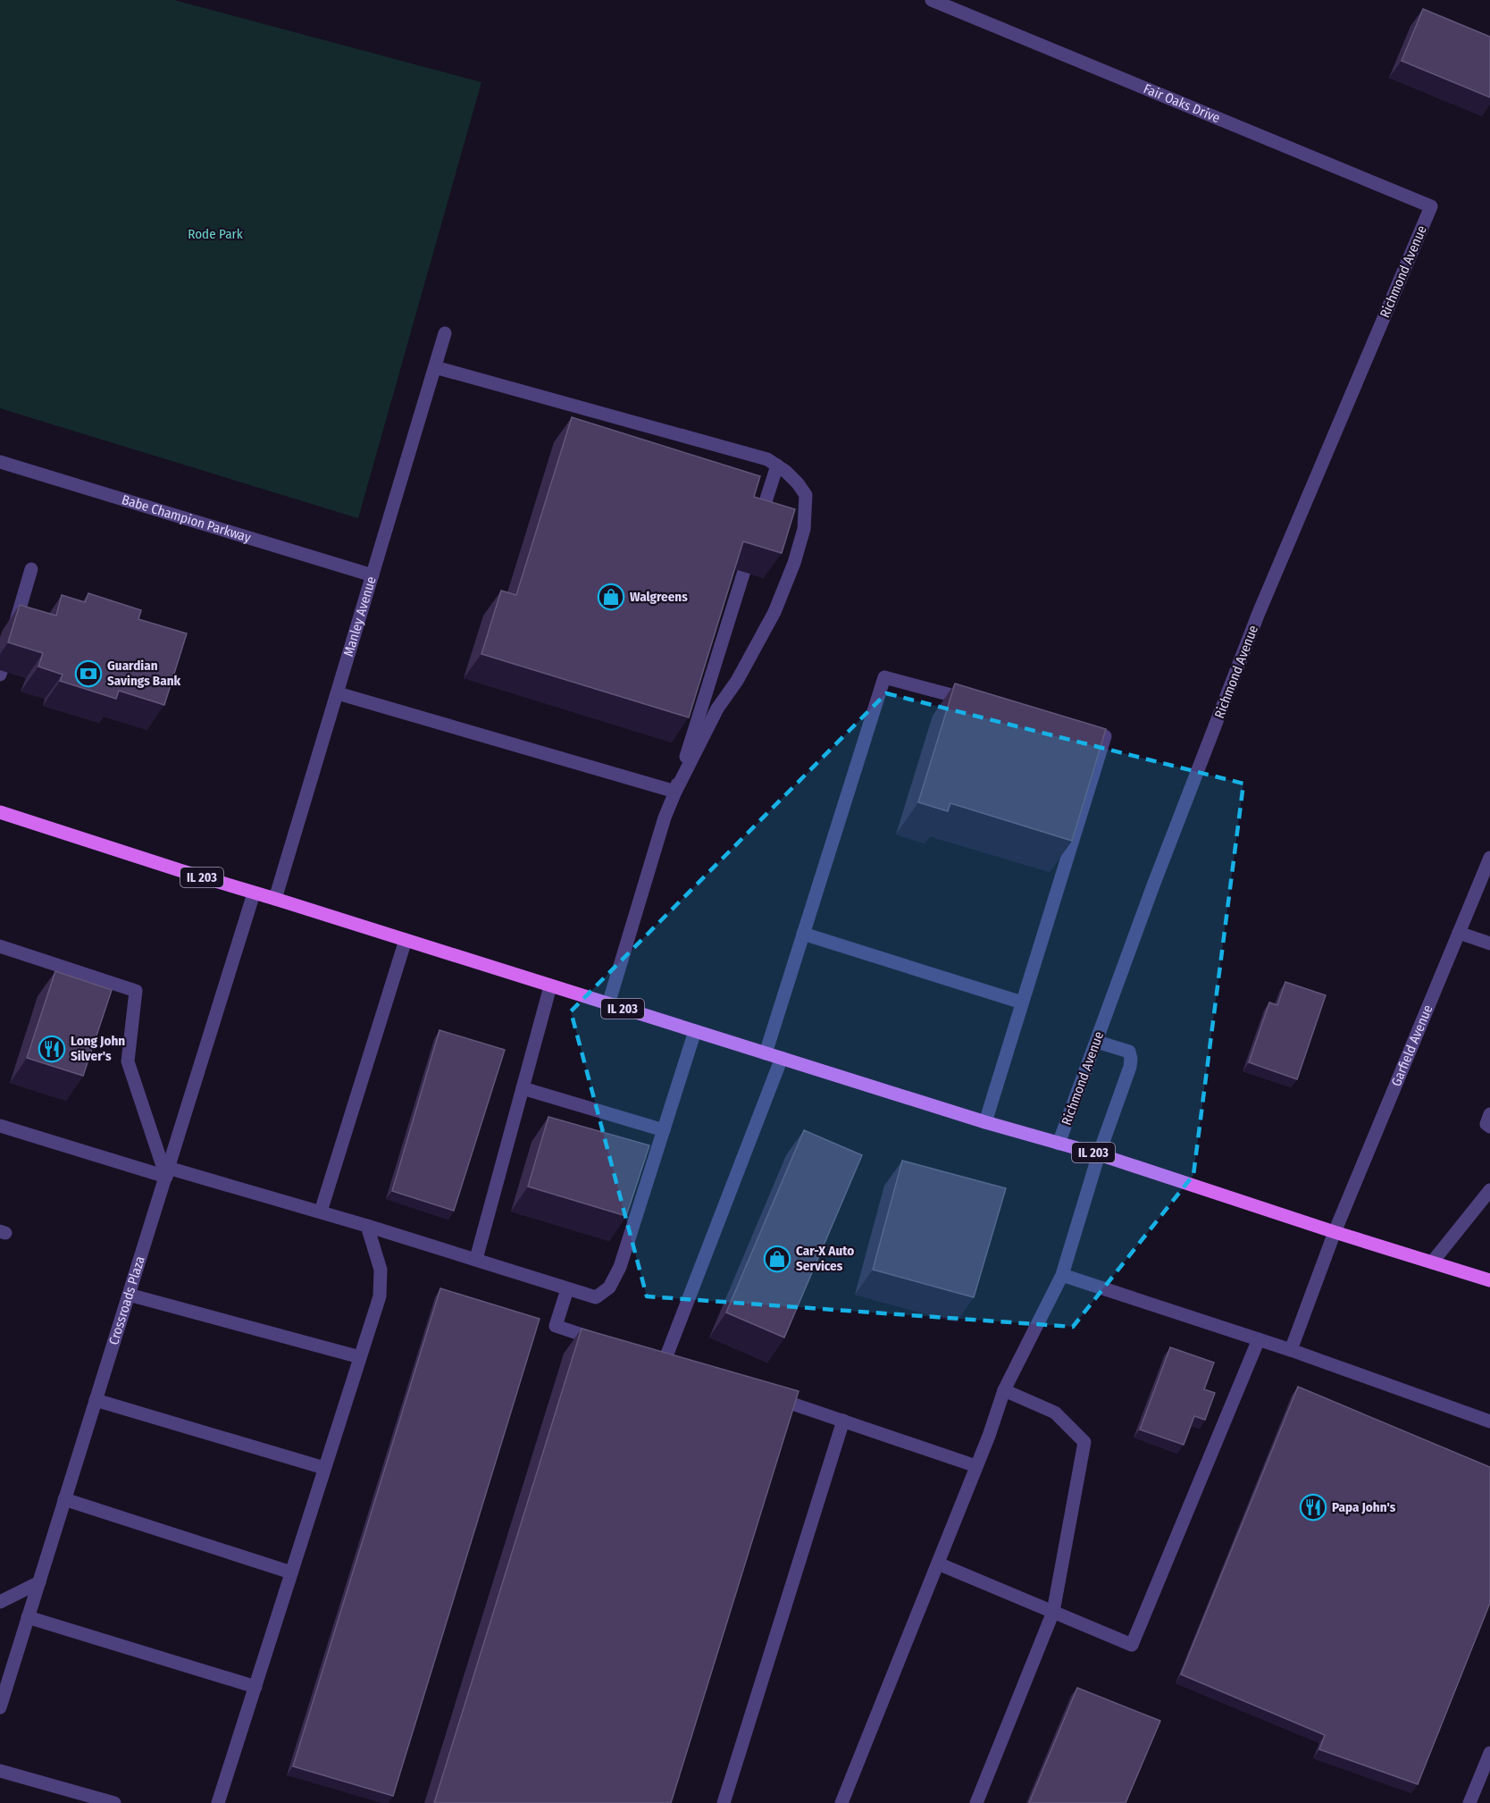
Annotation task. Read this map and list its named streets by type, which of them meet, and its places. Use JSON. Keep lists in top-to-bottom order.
{
  "streets": {
    "main road": ["IL 203"],
    "street": [
      "Fair Oaks Drive",
      "Richmond Avenue",
      "Babe Champion Parkway",
      "Manley Avenue",
      "Garfield Avenue",
      "Crossroads Plaza"
    ]
  },
  "crossings": [
    ["Fair Oaks Drive", "Richmond Avenue"],
    ["Richmond Avenue", "IL 203"],
    ["Babe Champion Parkway", "Manley Avenue"],
    ["Manley Avenue", "IL 203"],
    ["IL 203", "Garfield Avenue"],
    ["IL 203", "Crossroads Plaza"]
  ],
  "parks": ["Rode Park"],
  "places": {
    "shop": ["Walgreens", "Car-X Auto Services"],
    "bank": ["Guardian Savings Bank"],
    "restaurant": ["Long John Silver's", "Papa John's"]
  }
}
